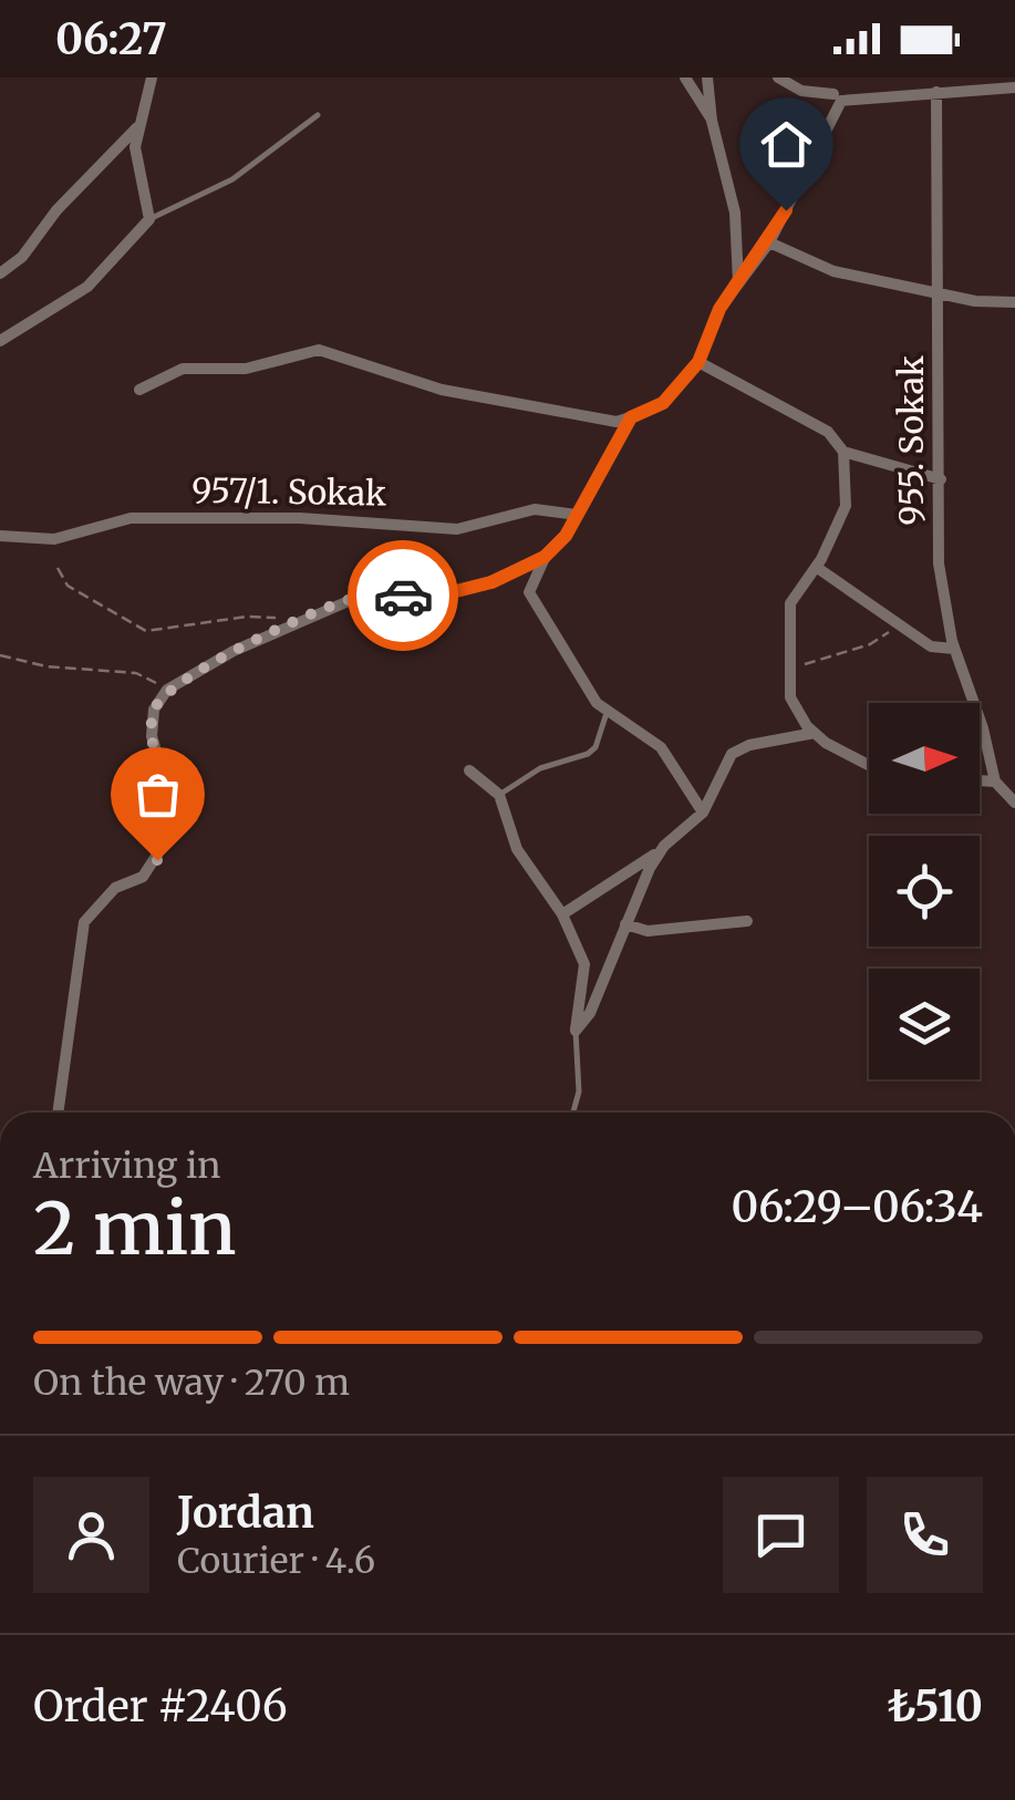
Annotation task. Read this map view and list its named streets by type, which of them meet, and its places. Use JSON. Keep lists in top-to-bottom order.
{
  "streets": {
    "street": ["955. Sokak", "957/1. Sokak"]
  },
  "north": "right",
  "page": {
    "status": "06:27",
    "heading": ["2 min", "Arriving in", "06:29–06:34"],
    "panel": [
      "Jordan",
      "Courier · 4.6",
      "Order #2406",
      "₺510"
    ],
    "bar": "On the way · 270 m"
  }
}
